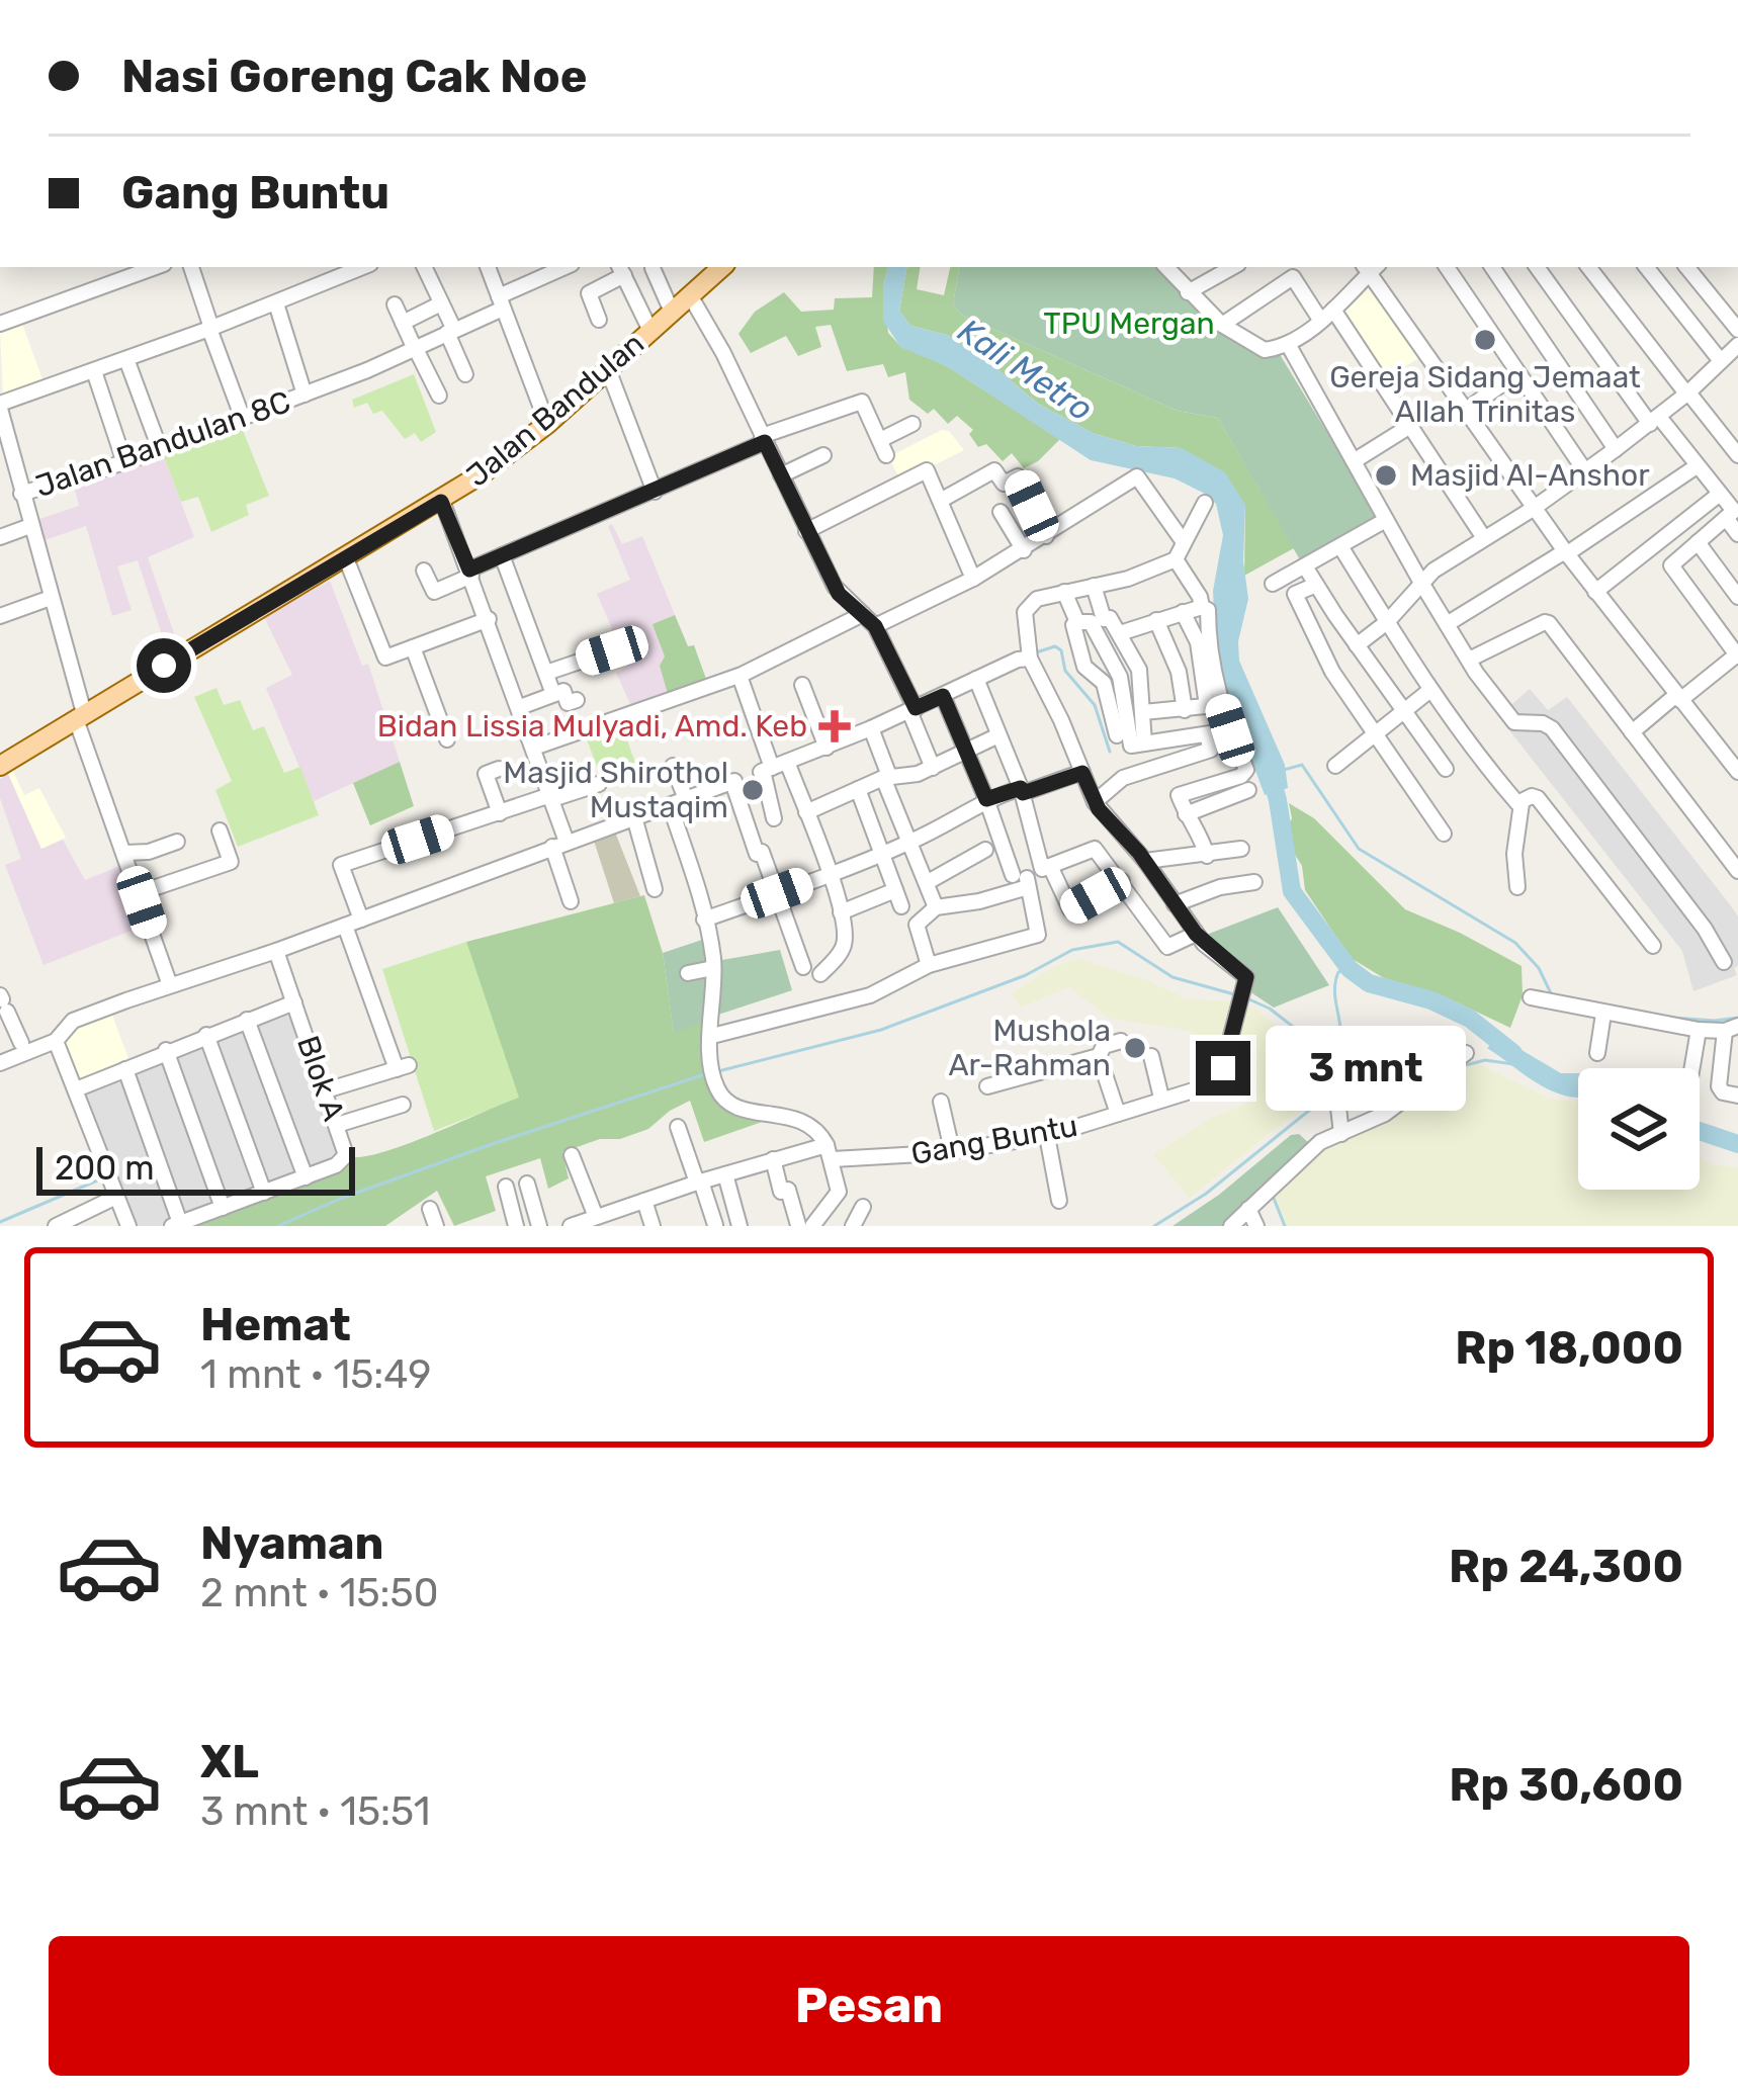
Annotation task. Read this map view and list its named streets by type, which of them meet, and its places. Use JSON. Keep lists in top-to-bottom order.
{
  "streets": {
    "main road": ["Jalan Bandulan"],
    "street": ["Jalan Bandulan 8C", "Blok A", "Gang Buntu"]
  },
  "water": ["Kali Metro"],
  "parks": ["TPU Mergan"],
  "places": {
    "other": [
      "Gereja Sidang Jemaat Allah Trinitas",
      "Masjid Al-Anshor",
      "Masjid Shirothol Mustaqim",
      "Mushola Ar-Rahman"
    ],
    "health": ["Bidan Lissia Mulyadi, Amd. Keb"]
  },
  "scale_bar": "200 m",
  "page": {
    "banner": ["Nasi Goreng Cak Noe", "Gang Buntu"],
    "bubble": "3 mnt",
    "scale": "200 m",
    "list": [
      {
        "name": "Hemat",
        "note": "1 mnt · 15:49",
        "value": "Rp 18,000"
      },
      {
        "name": "Nyaman",
        "note": "2 mnt · 15:50",
        "value": "Rp 24,300"
      },
      {
        "name": "XL",
        "note": "3 mnt · 15:51",
        "value": "Rp 30,600"
      }
    ],
    "buttons": "Pesan"
  }
}
